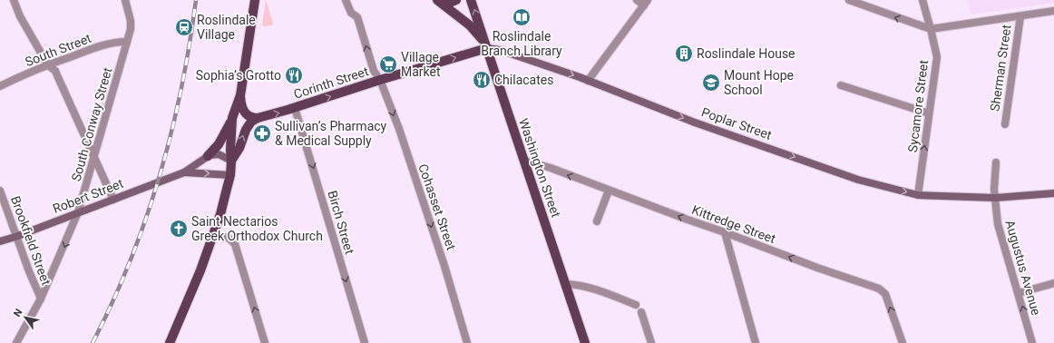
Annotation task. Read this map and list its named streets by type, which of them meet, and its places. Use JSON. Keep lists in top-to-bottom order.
{
  "streets": {
    "main road": ["Corinth Street", "Washington Street"],
    "street": [
      "South Street",
      "Sherman Street",
      "Sycamore Street",
      "Poplar Street",
      "South Conway Street",
      "Robert Street",
      "Cohasset Street",
      "Birch Street",
      "Kittredge Street",
      "Brookfield Street",
      "Augustus Avenue"
    ]
  },
  "crossings": [
    ["South Street", "South Conway Street"],
    ["Corinth Street", "Poplar Street"],
    ["Corinth Street", "Washington Street"],
    ["Corinth Street", "Cohasset Street"],
    ["Corinth Street", "Birch Street"],
    ["Sycamore Street", "Poplar Street"],
    ["Poplar Street", "Washington Street"],
    ["Poplar Street", "Augustus Avenue"],
    ["South Conway Street", "Robert Street"],
    ["South Conway Street", "Brookfield Street"],
    ["Washington Street", "Kittredge Street"],
    ["Robert Street", "Brookfield Street"]
  ],
  "one_way": [
    "Corinth Street",
    "Sycamore Street",
    "Poplar Street",
    "Birch Street",
    "Kittredge Street"
  ],
  "places": {
    "library": ["Roslindale Branch Library"],
    "station": ["Roslindale Village"],
    "building": ["Roslindale House"],
    "supermarket": ["Village Market"],
    "restaurant": ["Sophia’s Grotto", "Chilacates"],
    "school or university": ["Mount Hope School"],
    "pharmacy": ["Sullivan’s Pharmacy & Medical Supply"],
    "church": ["Saint Nectarios Greek Orthodox Church"]
  },
  "north": "top left"
}
